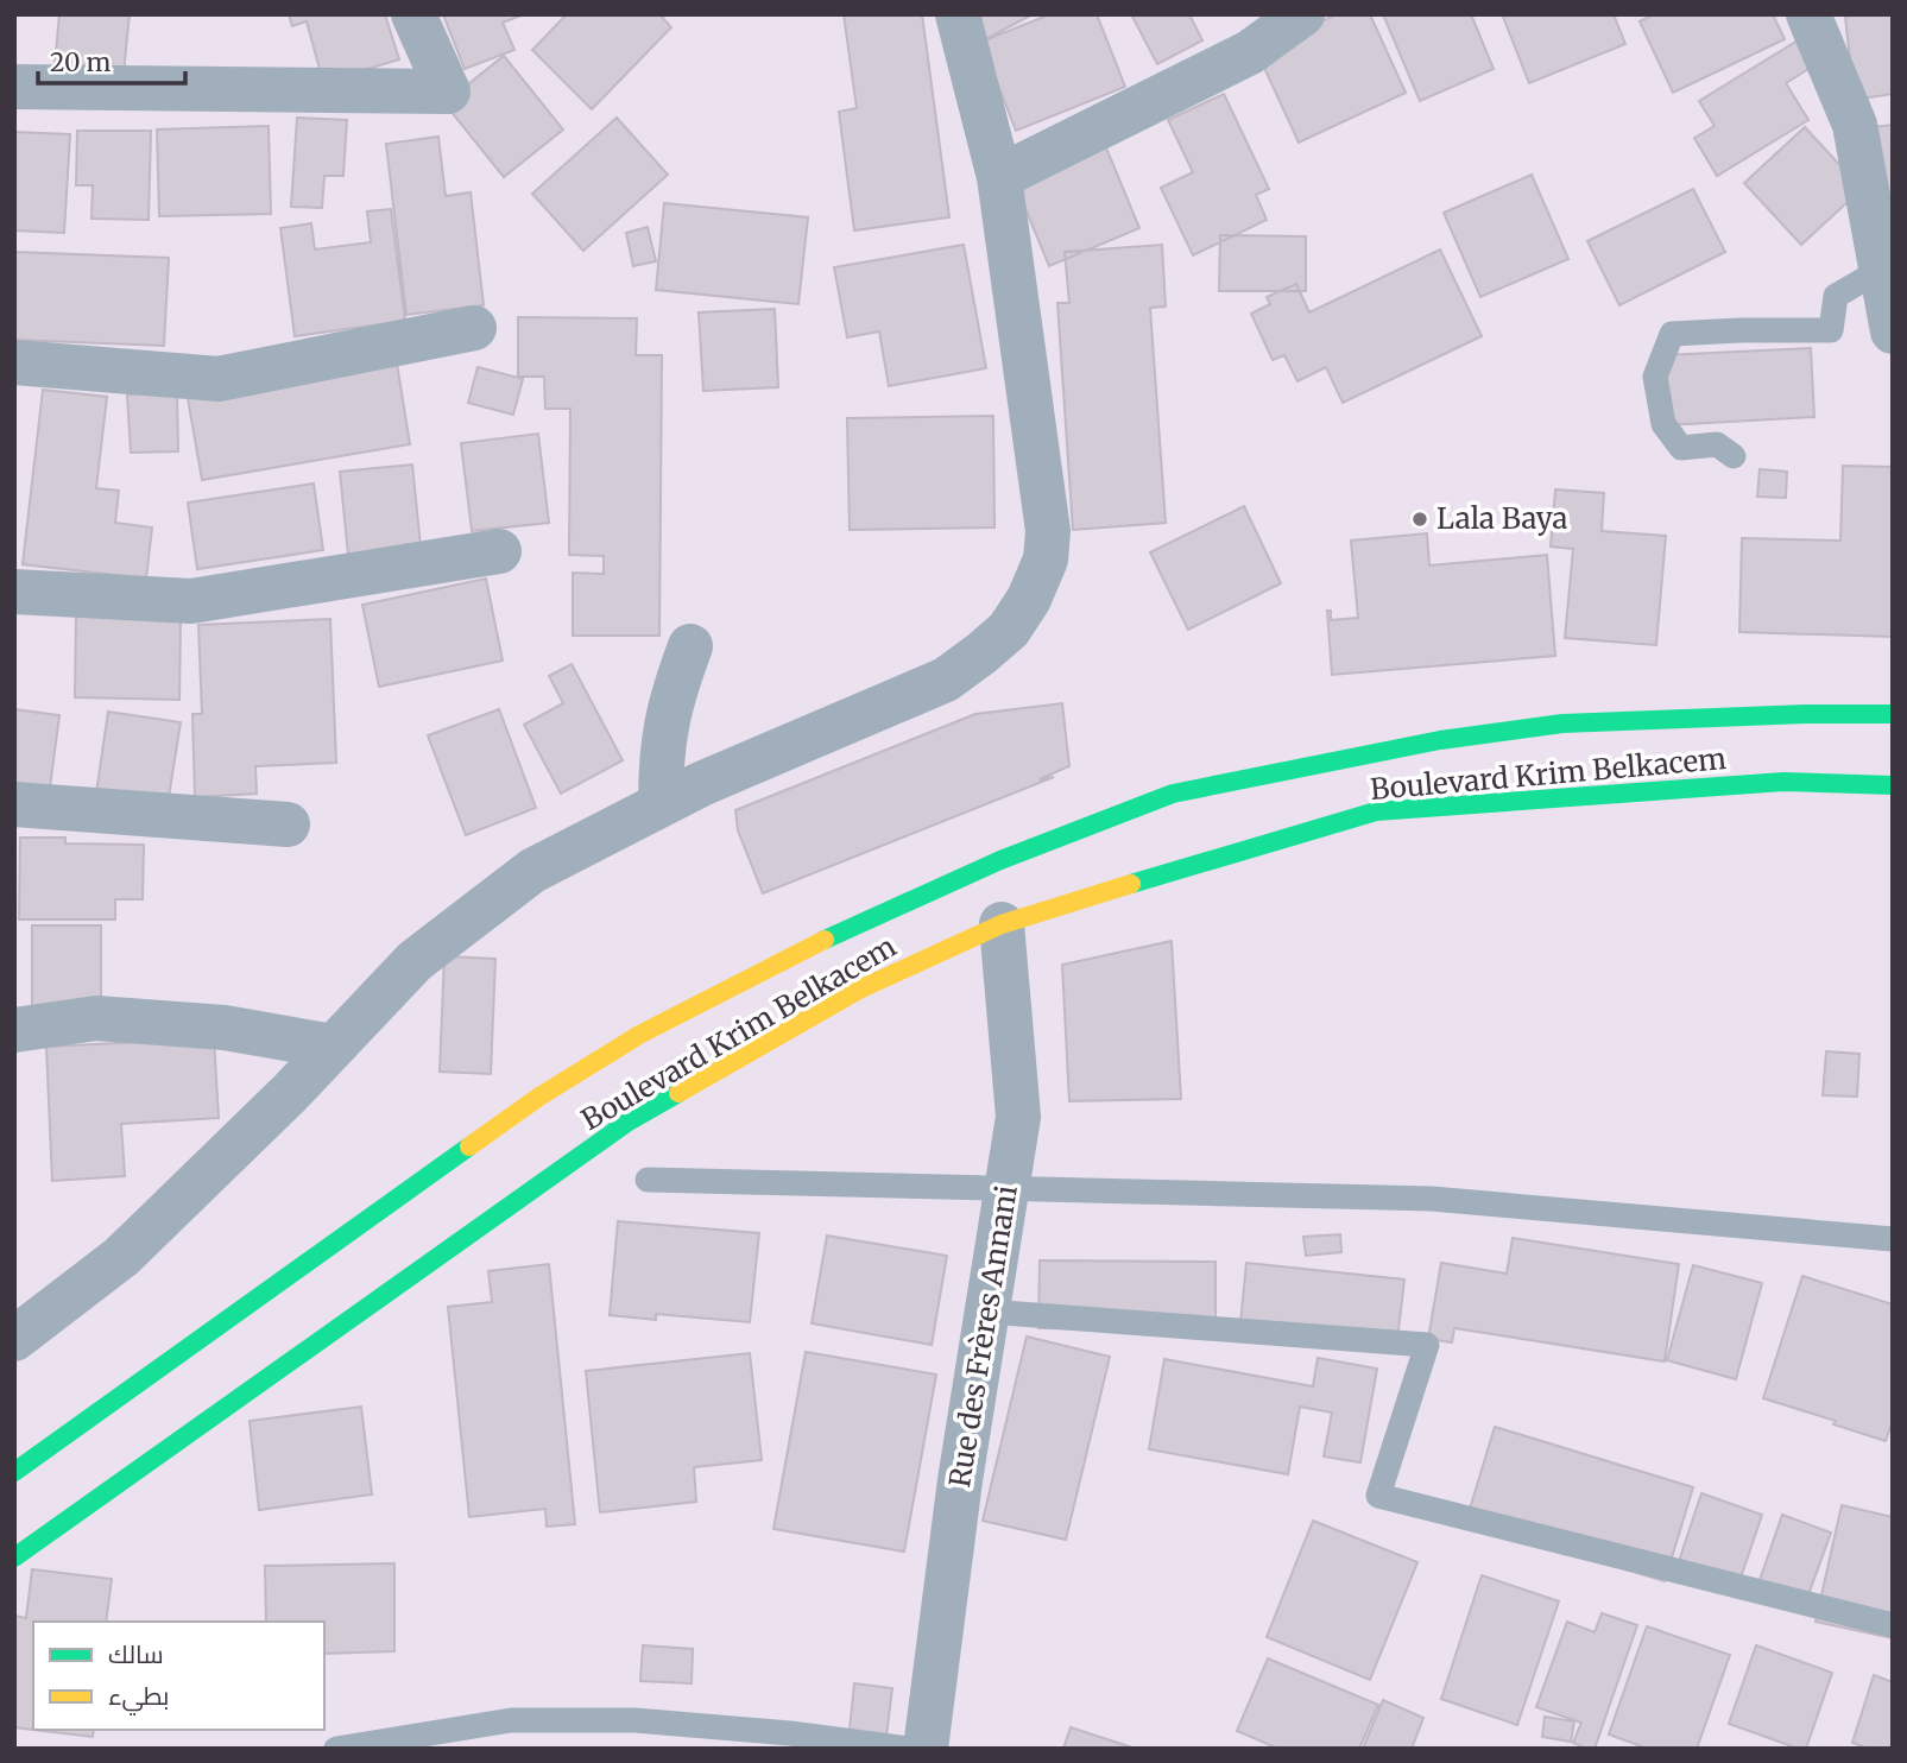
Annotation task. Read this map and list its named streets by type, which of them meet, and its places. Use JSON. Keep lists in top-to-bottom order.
{
  "streets": {
    "main road": ["Boulevard Krim Belkacem"],
    "street": ["Rue des Frères Annani"]
  },
  "crossings": [
    ["Boulevard Krim Belkacem", "Rue des Frères Annani"]
  ],
  "places": ["Lala Baya"],
  "legend": ["سالك", "بطيء"],
  "scale_bar": "20 m"
}
